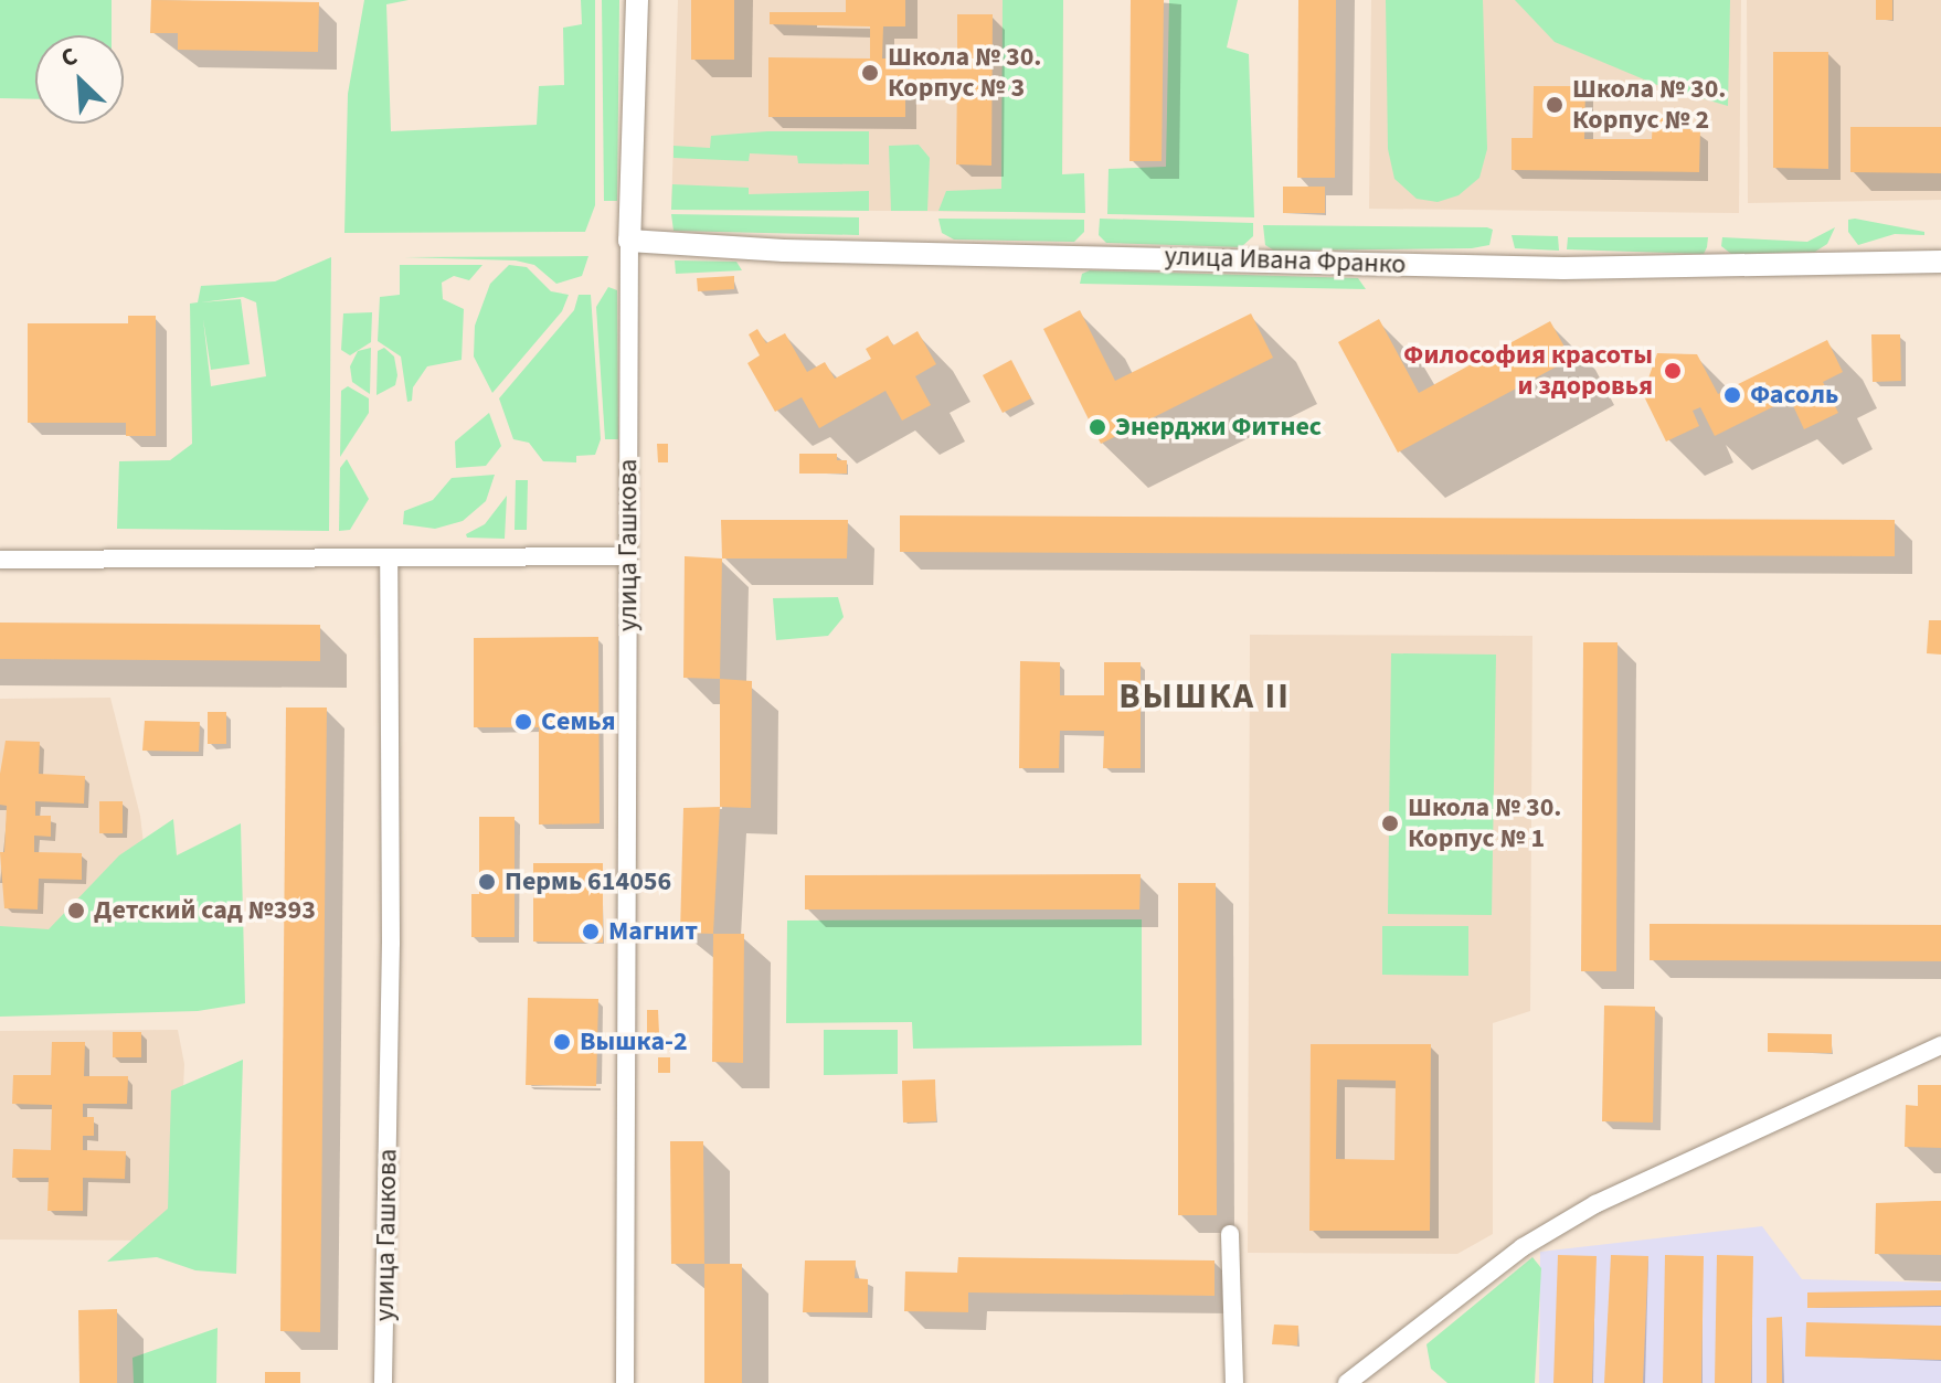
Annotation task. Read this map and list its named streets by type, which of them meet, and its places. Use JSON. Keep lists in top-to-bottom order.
{
  "streets": {
    "street": ["улица Ивана Франко", "улица Гашкова"]
  },
  "crossings": [
    ["улица Ивана Франко", "улица Гашкова"]
  ],
  "districts": ["ВЫШКА II"],
  "places": [
    "Школа № 30. Корпус № 3",
    "Школа № 30. Корпус № 2",
    "Философия красоты и здоровья",
    "Фасоль",
    "Энерджи Фитнес",
    "Семья",
    "Школа № 30. Корпус № 1",
    "Пермь 614056",
    "Детский сад №393",
    "Магнит",
    "Вышка-2"
  ],
  "north": "top left"
}
